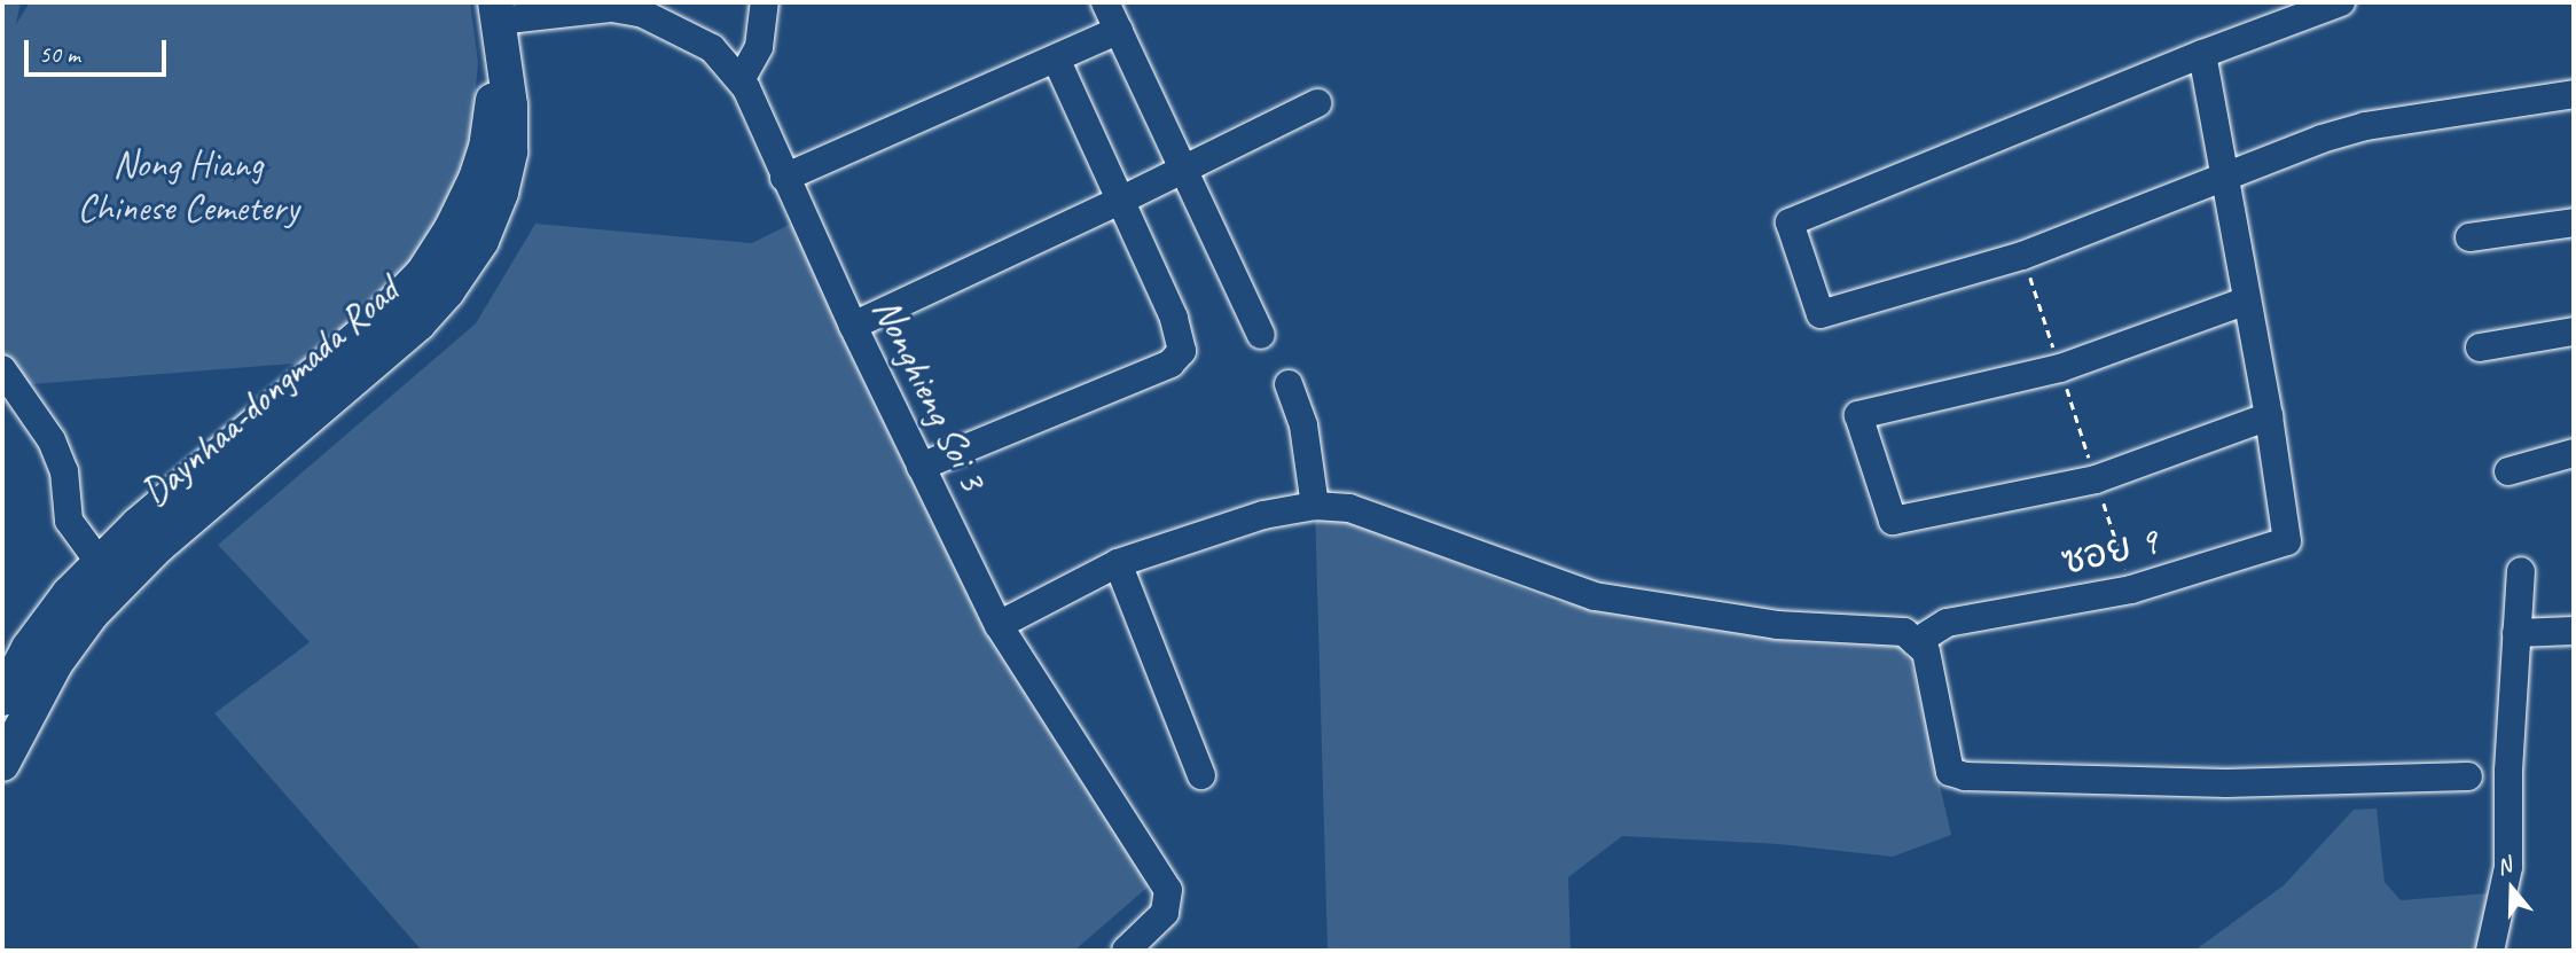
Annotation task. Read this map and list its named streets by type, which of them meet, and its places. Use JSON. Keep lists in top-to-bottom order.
{
  "streets": {
    "main road": ["Daynhaa-dongmada Road"],
    "street": ["Nonghieng Soi 3", "ซอย 9"]
  },
  "crossings": [
    ["Daynhaa-dongmada Road", "Nonghieng Soi 3"]
  ],
  "parks": ["Nong Hiang Chinese Cemetery"],
  "scale_bar": "50 m",
  "north": "top"
}
